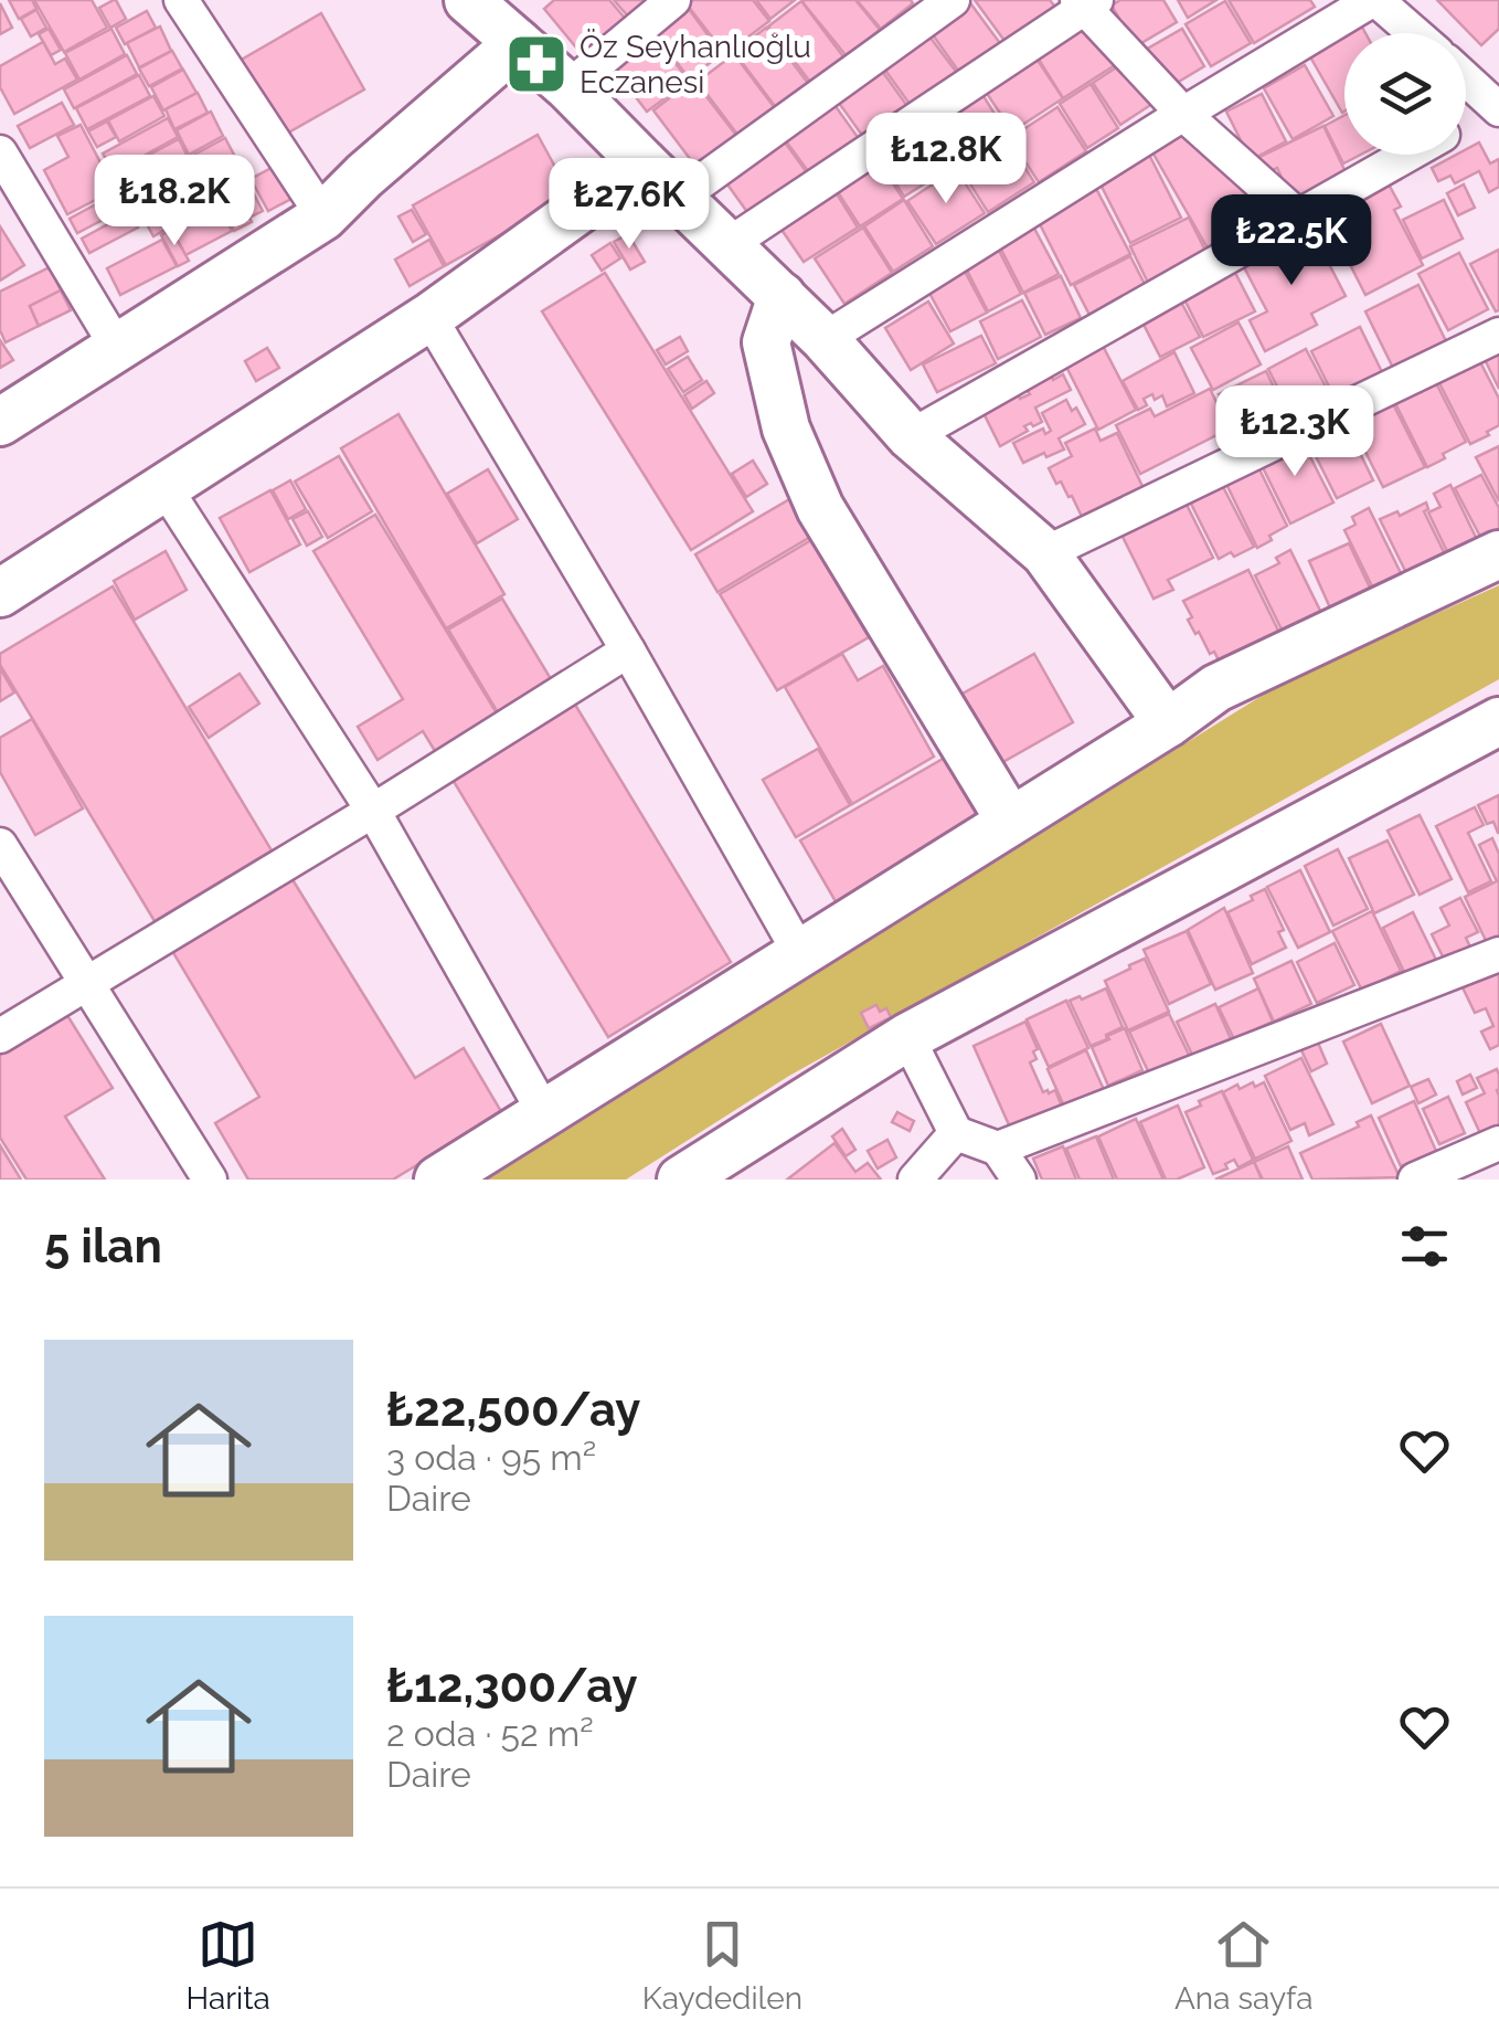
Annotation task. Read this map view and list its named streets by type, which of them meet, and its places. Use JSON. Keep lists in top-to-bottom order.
{
  "places": {
    "pharmacy": ["Öz Seyhanlıoğlu Eczanesi"]
  },
  "page": {
    "price": [
      "₺12.8K",
      "₺18.2K",
      "₺27.6K",
      "₺22.5K",
      "₺12.3K"
    ],
    "heading": "5 ilan",
    "list": [
      {
        "name": "₺22,500/ay",
        "note": "3 oda · 95 m² · Daire"
      },
      {
        "name": "₺12,300/ay",
        "note": "2 oda · 52 m² · Daire"
      }
    ],
    "tabs": ["Harita", "Kaydedilen", "Ana sayfa"]
  }
}
